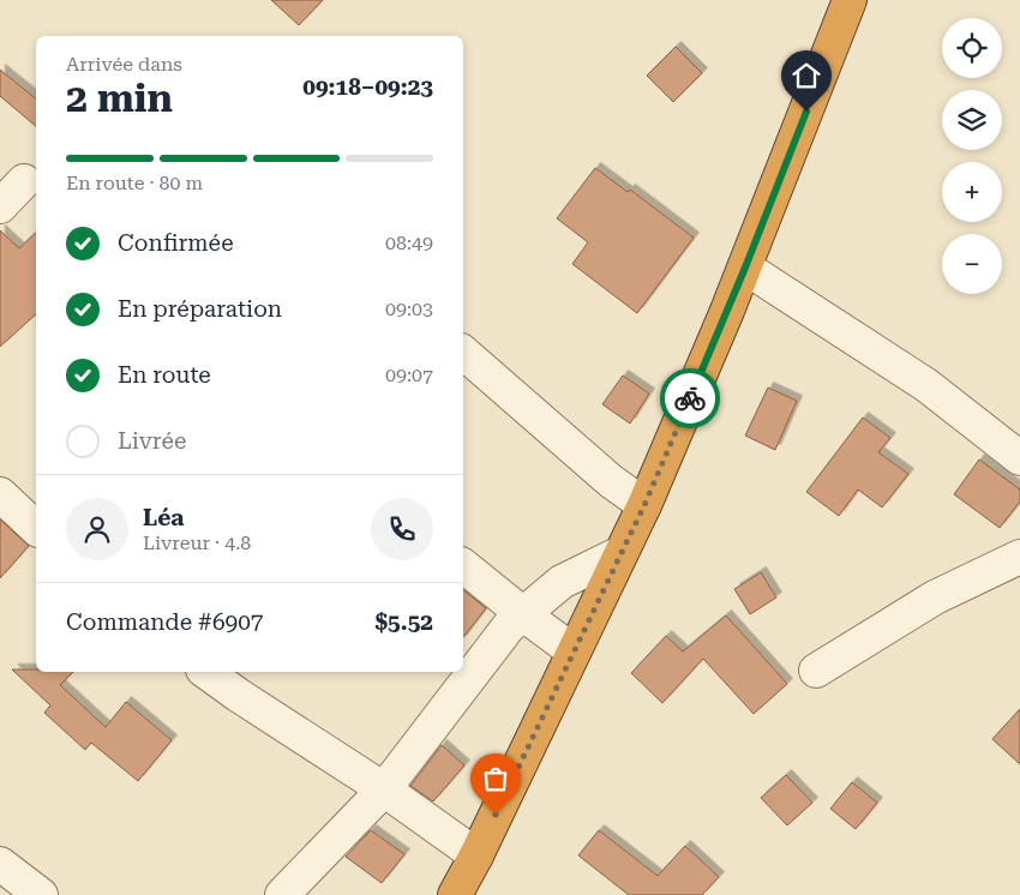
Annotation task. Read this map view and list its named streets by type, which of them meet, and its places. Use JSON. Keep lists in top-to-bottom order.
{
  "page": {
    "map_buttons": ["+", "−"],
    "heading": ["2 min", "Arrivée dans", "09:18–09:23"],
    "panel": [
      "Léa",
      "Livreur · 4.8",
      "Commande #6907",
      "$5.52"
    ],
    "bar": "En route · 80 m",
    "list": [
      ["Confirmée", "08:49"],
      ["En préparation", "09:03"],
      ["En route", "09:07"],
      "Livrée"
    ]
  }
}
